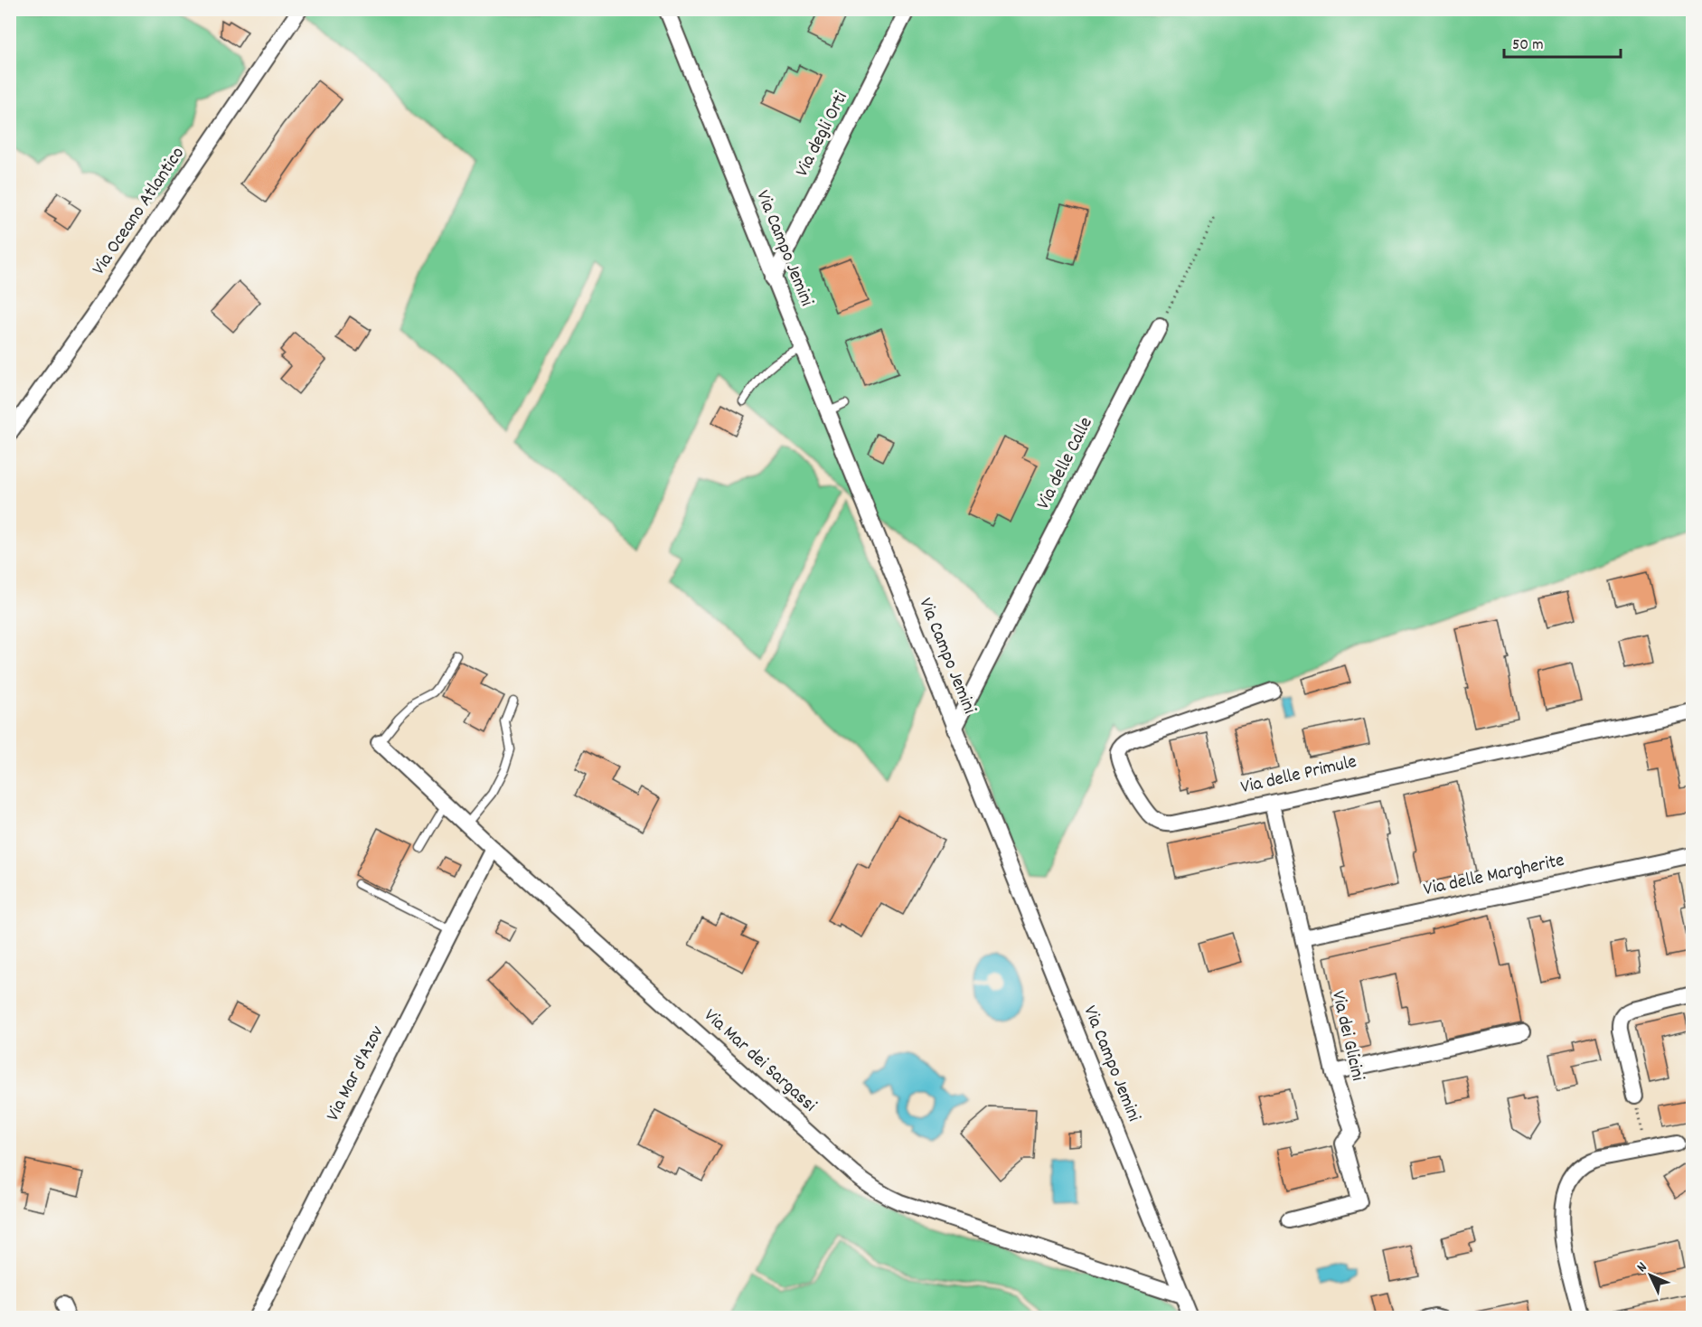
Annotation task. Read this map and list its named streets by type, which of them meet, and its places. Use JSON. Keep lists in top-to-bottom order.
{
  "streets": {
    "street": [
      "Via degli Orti",
      "Via Oceano Atlantico",
      "Via Campo Jemini",
      "Via delle Calle",
      "Via delle Primule",
      "Via delle Margherite",
      "Via dei Glicini",
      "Via Mar dei Sargassi",
      "Via Mar d'Azov"
    ]
  },
  "crossings": [
    ["Via degli Orti", "Via Campo Jemini"],
    ["Via Campo Jemini", "Via delle Calle"],
    ["Via Campo Jemini", "Via Mar dei Sargassi"],
    ["Via delle Primule", "Via dei Glicini"],
    ["Via delle Margherite", "Via dei Glicini"],
    ["Via Mar dei Sargassi", "Via Mar d'Azov"]
  ],
  "scale_bar": "50 m",
  "north": "top left"
}
